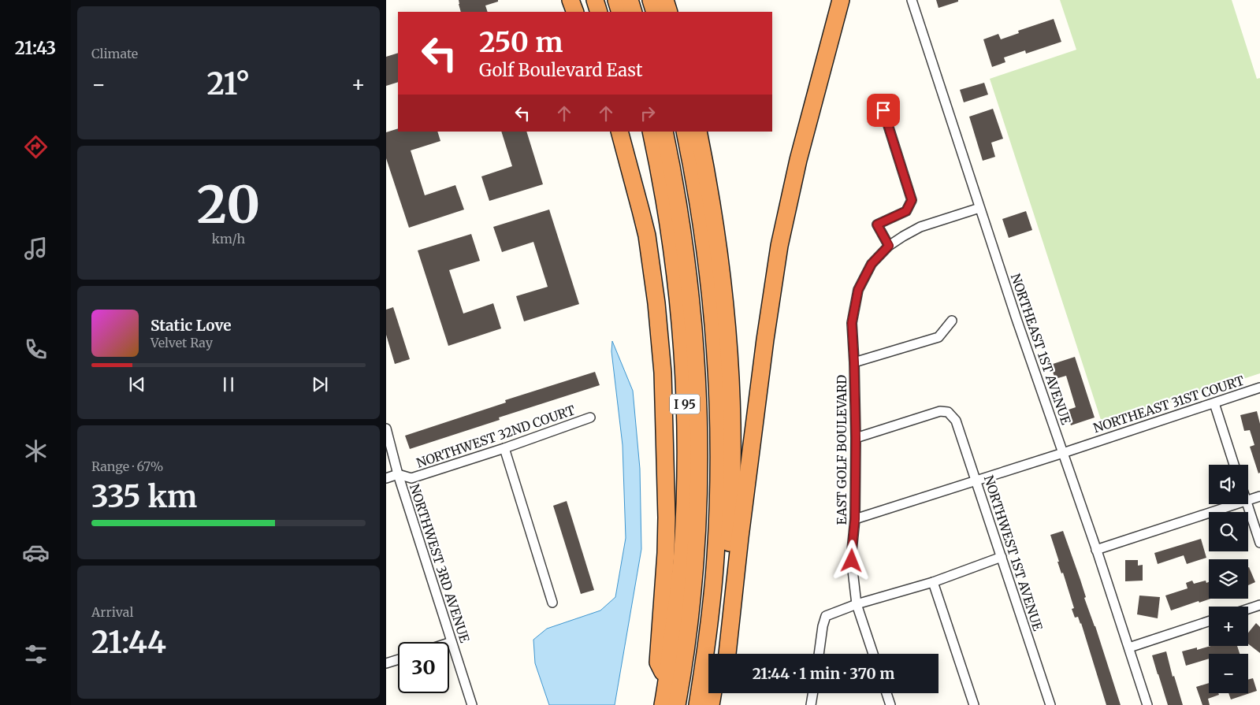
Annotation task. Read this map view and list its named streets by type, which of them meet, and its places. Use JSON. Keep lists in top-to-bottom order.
{
  "streets": {
    "highway": ["I 95"],
    "street": [
      "NORTHEAST 1ST AVENUE",
      "NORTHEAST 31ST COURT",
      "NORTHWEST 32ND COURT",
      "EAST GOLF BOULEVARD",
      "NORTHWEST 1ST AVENUE",
      "NORTHWEST 3RD AVENUE"
    ]
  },
  "crossings": [
    ["NORTHEAST 1ST AVENUE", "NORTHEAST 31ST COURT"],
    ["NORTHEAST 1ST AVENUE", "EAST GOLF BOULEVARD"],
    ["NORTHEAST 31ST COURT", "EAST GOLF BOULEVARD"],
    ["NORTHEAST 31ST COURT", "NORTHWEST 1ST AVENUE"],
    ["NORTHWEST 32ND COURT", "NORTHWEST 3RD AVENUE"],
    ["EAST GOLF BOULEVARD", "NORTHWEST 1ST AVENUE"]
  ],
  "page": {
    "tabs": "21:43",
    "tile": [
      "Climate",
      ["20", "km/h"],
      ["Range · 67%", "335 km"],
      ["Arrival", "21:44"]
    ],
    "turn": ["250 m", "Golf Boulevard East"],
    "heat": ["−", "21°", "+"],
    "song": ["Static Love", "Velvet Ray"],
    "map_buttons": ["+", "−"],
    "limit": "30",
    "trip": "21:44 · 1 min · 370 m"
  }
}
